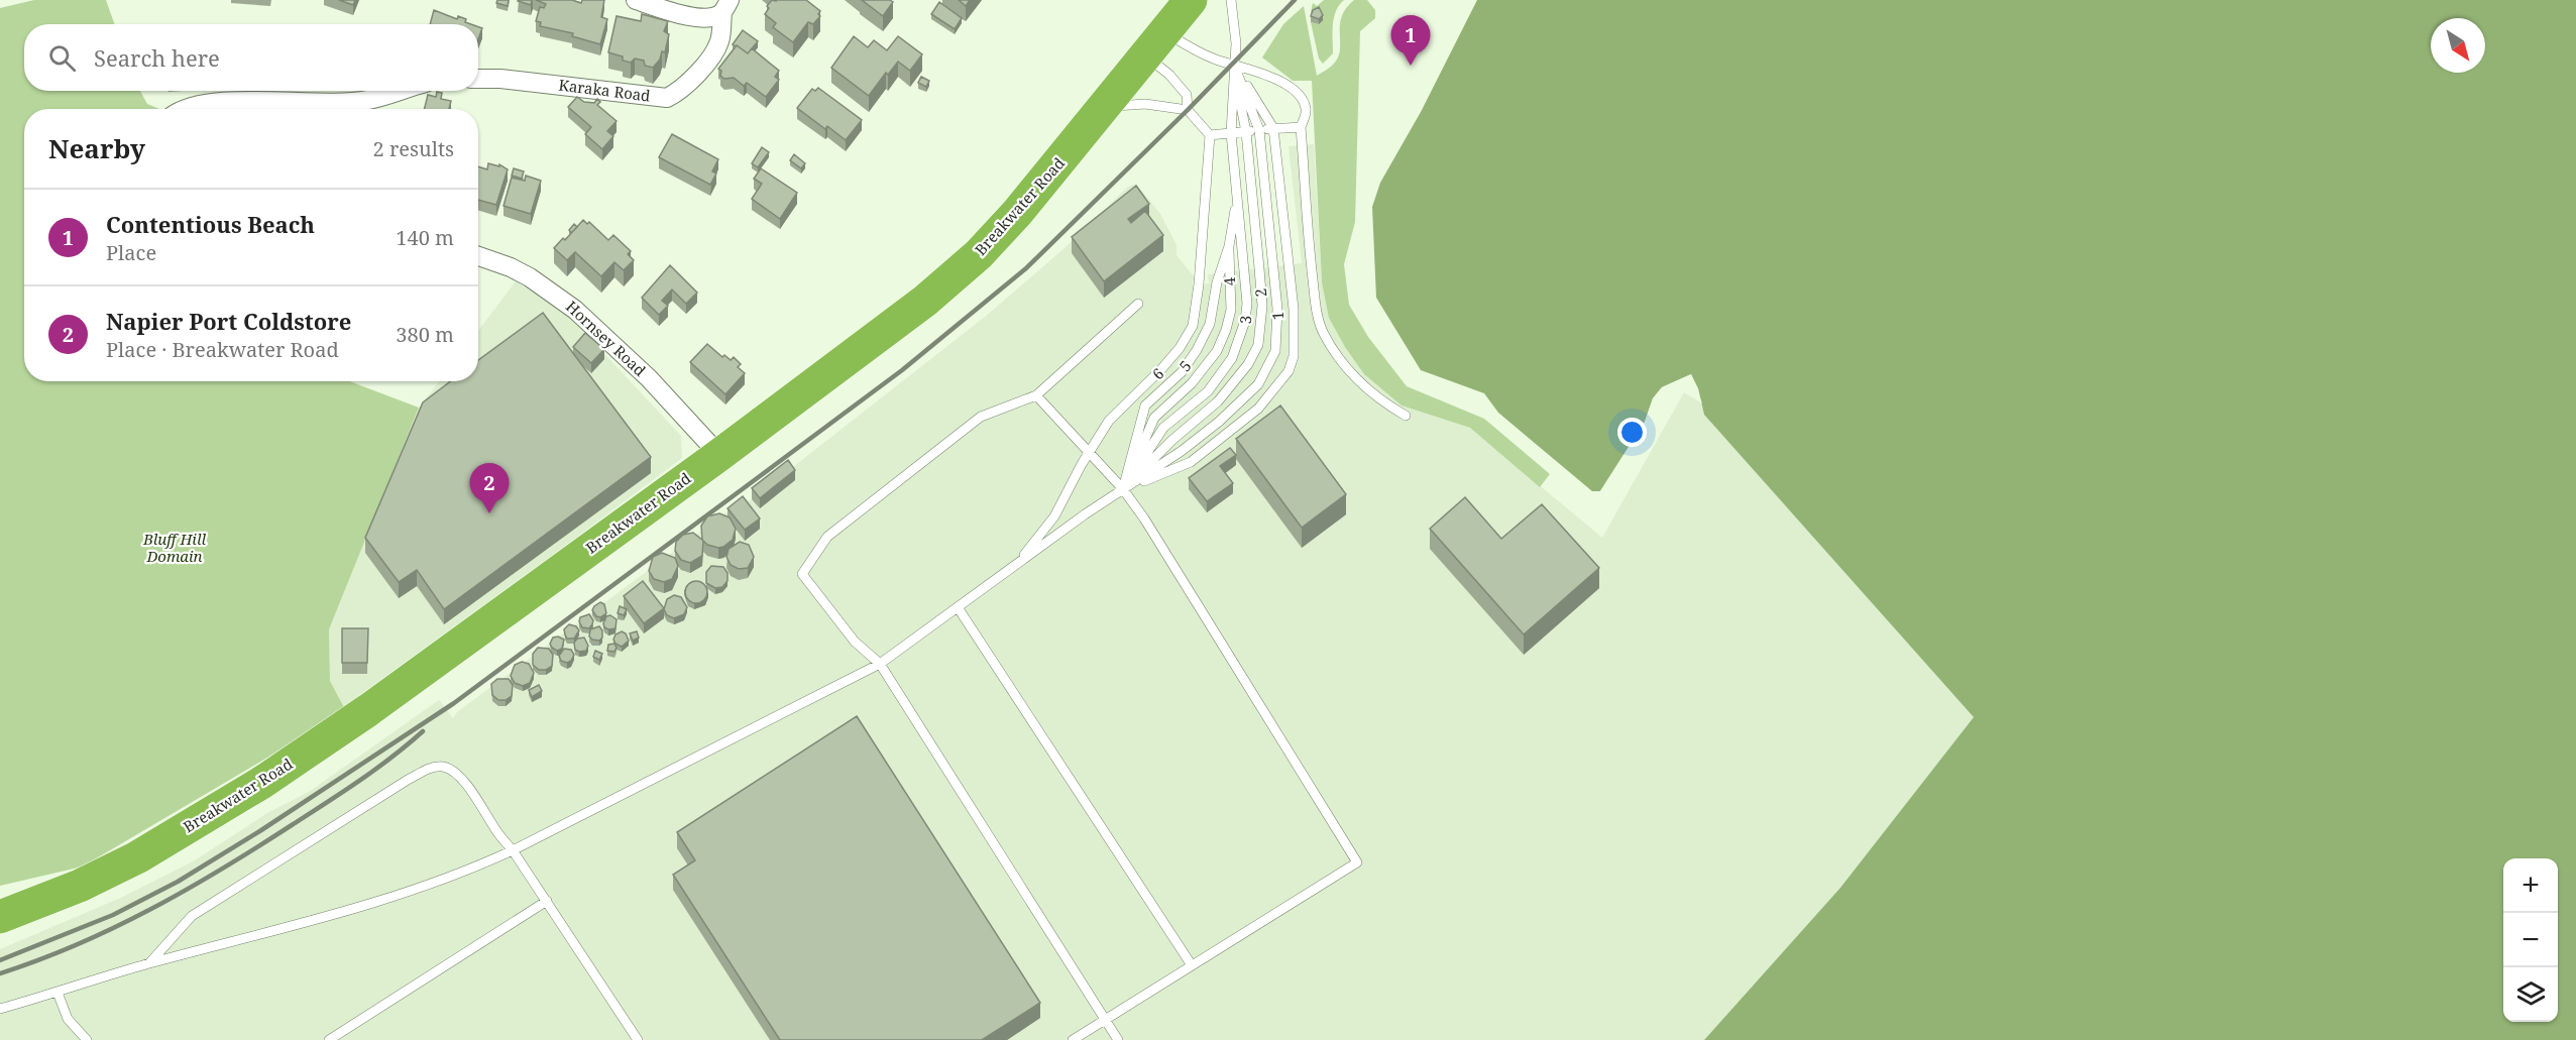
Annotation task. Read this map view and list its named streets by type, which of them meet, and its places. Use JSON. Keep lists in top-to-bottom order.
{
  "streets": {
    "highway": ["Breakwater Road"],
    "street": ["Karaka Road", "Hornsey Road"],
    "lane": [
      "4",
      "2",
      "1",
      "3",
      "5",
      "6"
    ]
  },
  "crossings": [
    ["Breakwater Road", "Hornsey Road"],
    ["4", "2"],
    ["4", "1"],
    ["4", "3"],
    ["4", "5"],
    ["4", "6"],
    ["2", "1"],
    ["2", "3"],
    ["2", "5"],
    ["2", "6"],
    ["1", "3"],
    ["1", "5"],
    ["1", "6"],
    ["3", "5"],
    ["3", "6"],
    ["5", "6"]
  ],
  "parks": ["Bluff Hill Domain"],
  "north": "bottom right",
  "page": {
    "pins": ["1", "2"],
    "search": "Search here",
    "heading": ["Nearby", "2 results"],
    "list": [
      {
        "mark": "1",
        "name": "Contentious Beach",
        "note": "Place",
        "value": "140 m"
      },
      {
        "mark": "2",
        "name": "Napier Port Coldstore",
        "note": "Place · Breakwater Road",
        "value": "380 m"
      }
    ],
    "map_buttons": ["+", "−"]
  }
}
